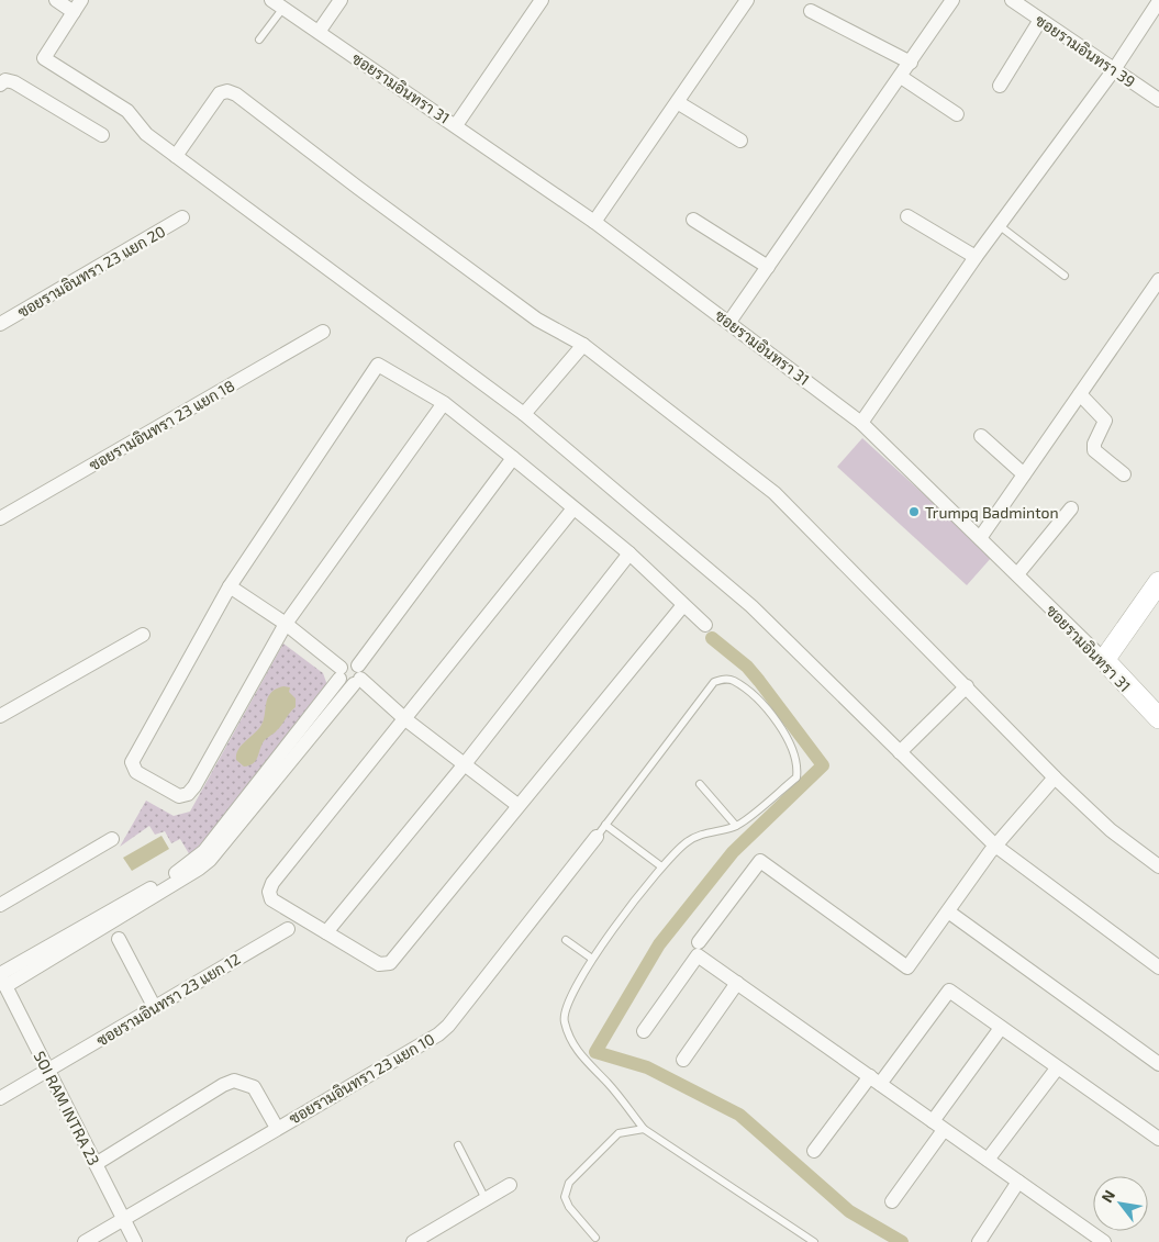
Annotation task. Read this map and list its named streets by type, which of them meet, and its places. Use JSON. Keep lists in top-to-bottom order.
{
  "streets": {
    "street": [
      "ซอยรามอินทรา 39",
      "ซอยรามอินทรา 31",
      "ซอยรามอินทรา 23 แยก 20",
      "ซอยรามอินทรา 23 แยก 18",
      "ซอยรามอินทรา 23 แยก 12",
      "ซอยรามอินทรา 23 แยก 10",
      "SOI RAM INTRA 23"
    ]
  },
  "crossings": [
    ["ซอยรามอินทรา 23 แยก 12", "SOI RAM INTRA 23"],
    ["ซอยรามอินทรา 23 แยก 10", "SOI RAM INTRA 23"]
  ],
  "places": ["Trumpq Badminton"],
  "north": "top left"
}
